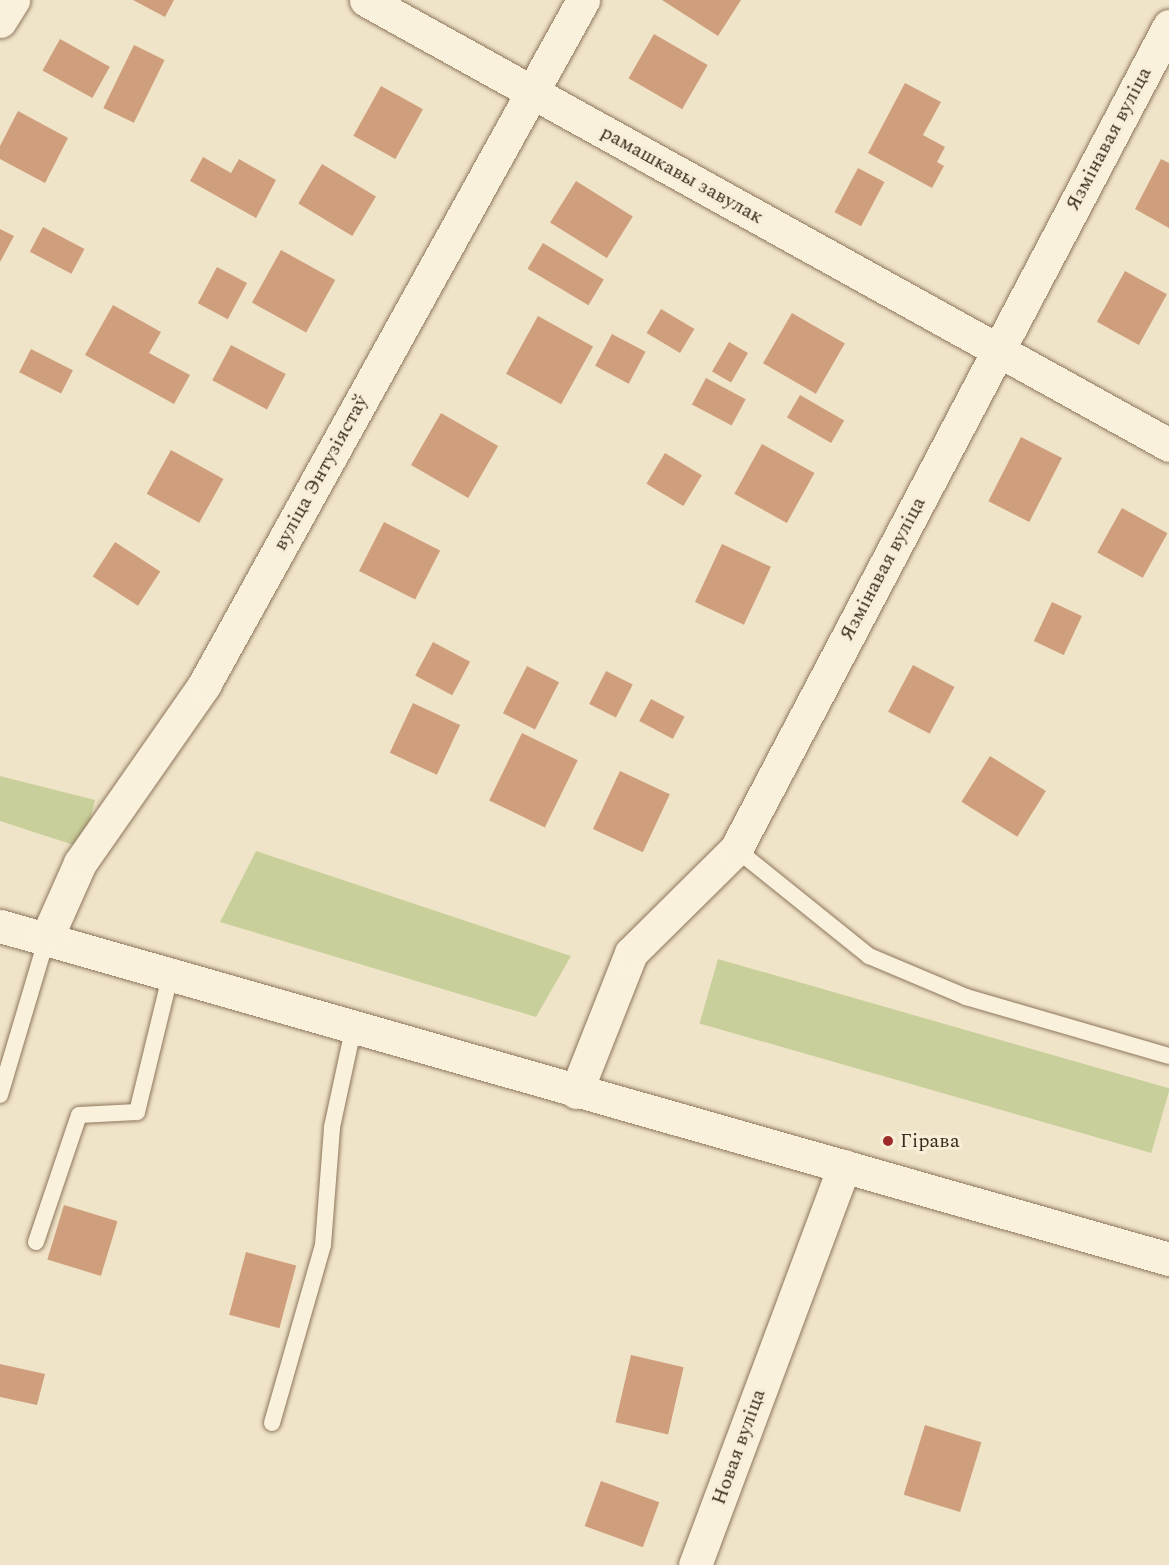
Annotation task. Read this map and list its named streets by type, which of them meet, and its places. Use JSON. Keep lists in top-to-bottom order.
{
  "streets": {
    "street": [
      "Язмінавая вуліца",
      "рамашкавы завулак",
      "вуліца Энтузіястаў",
      "Новая вуліца"
    ]
  },
  "crossings": [
    ["Язмінавая вуліца", "рамашкавы завулак"],
    ["рамашкавы завулак", "вуліца Энтузіястаў"]
  ],
  "places": ["Гірава"]
}
